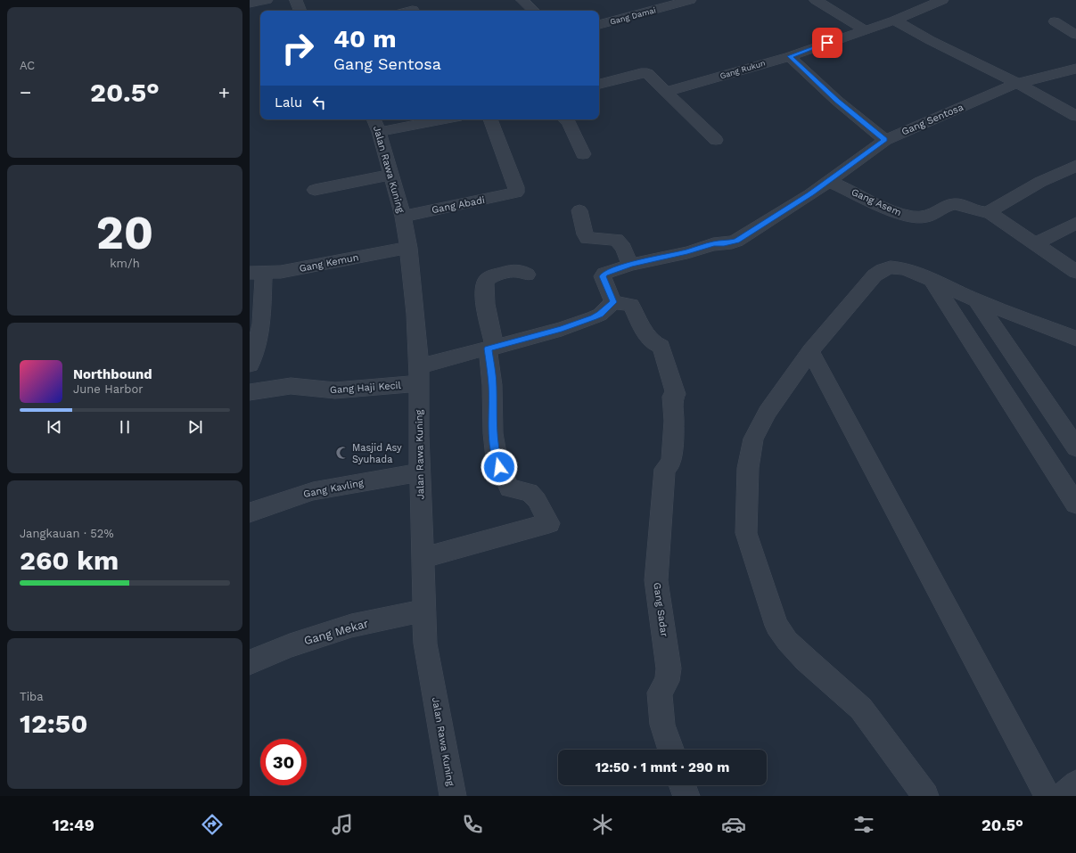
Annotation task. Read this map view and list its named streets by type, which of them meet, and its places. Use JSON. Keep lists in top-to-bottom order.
{
  "streets": {
    "street": [
      "Gang Damai",
      "Gang Rukun",
      "Gang Sentosa",
      "Jalan Rawa Kuning",
      "Gang Asem",
      "Gang Abadi",
      "Gang Kemun",
      "Gang Haji Kecil",
      "Gang Kavling",
      "Gang Sadar",
      "Gang Mekar"
    ]
  },
  "crossings": [
    ["Gang Sentosa", "Gang Asem"],
    ["Gang Sentosa", "Gang Sadar"],
    ["Jalan Rawa Kuning", "Gang Abadi"],
    ["Jalan Rawa Kuning", "Gang Kemun"],
    ["Jalan Rawa Kuning", "Gang Haji Kecil"],
    ["Jalan Rawa Kuning", "Gang Kavling"],
    ["Jalan Rawa Kuning", "Gang Mekar"]
  ],
  "places": {
    "mosque": ["Masjid Asy Syuhada"]
  },
  "page": {
    "tile": [
      "AC",
      ["20", "km/h"],
      ["Jangkauan · 52%", "260 km"],
      ["Tiba", "12:50"]
    ],
    "turn": ["40 m", "Gang Sentosa"],
    "heat": ["−", "20.5°", "+"],
    "then": "Lalu",
    "song": ["Northbound", "June Harbor"],
    "limit": "30",
    "trip": "12:50 · 1 mnt · 290 m",
    "tabs": ["12:49", "20.5°"]
  }
}
